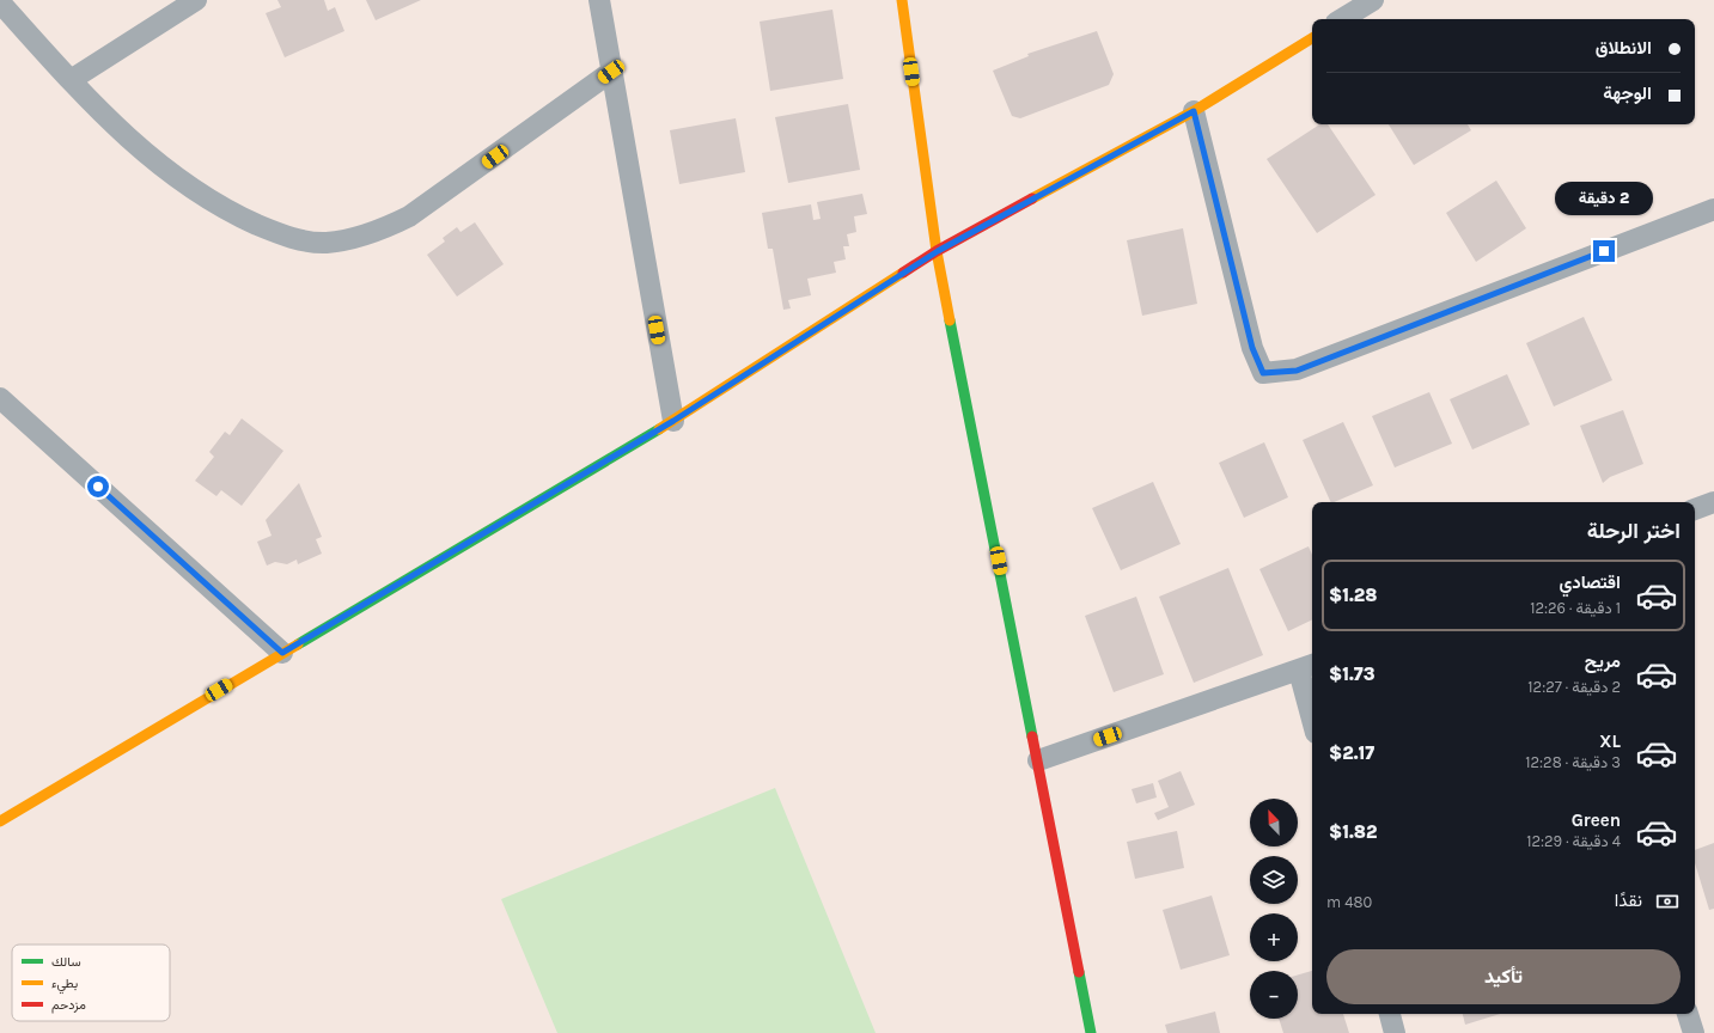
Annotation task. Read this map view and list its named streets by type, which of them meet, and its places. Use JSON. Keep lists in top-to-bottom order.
{
  "legend": ["سالك", "بطيء", "مزدحم"],
  "north": "top left",
  "page": {
    "banner": ["الانطلاق", "الوجهة"],
    "bubble": "2 دقيقة",
    "heading": "اختر الرحلة",
    "list": [
      {
        "name": "اقتصادي",
        "note": "1 دقيقة · 12:26",
        "value": "$1.28"
      },
      {
        "name": "مريح",
        "note": "2 دقيقة · 12:27",
        "value": "$1.73"
      },
      {
        "name": "XL",
        "note": "3 دقيقة · 12:28",
        "value": "$2.17"
      },
      {
        "name": "Green",
        "note": "4 دقيقة · 12:29",
        "value": "$1.82"
      }
    ],
    "map_buttons": ["+", "−"],
    "pay": ["نقدًا", "480 m"],
    "buttons": "تأكيد"
  }
}
